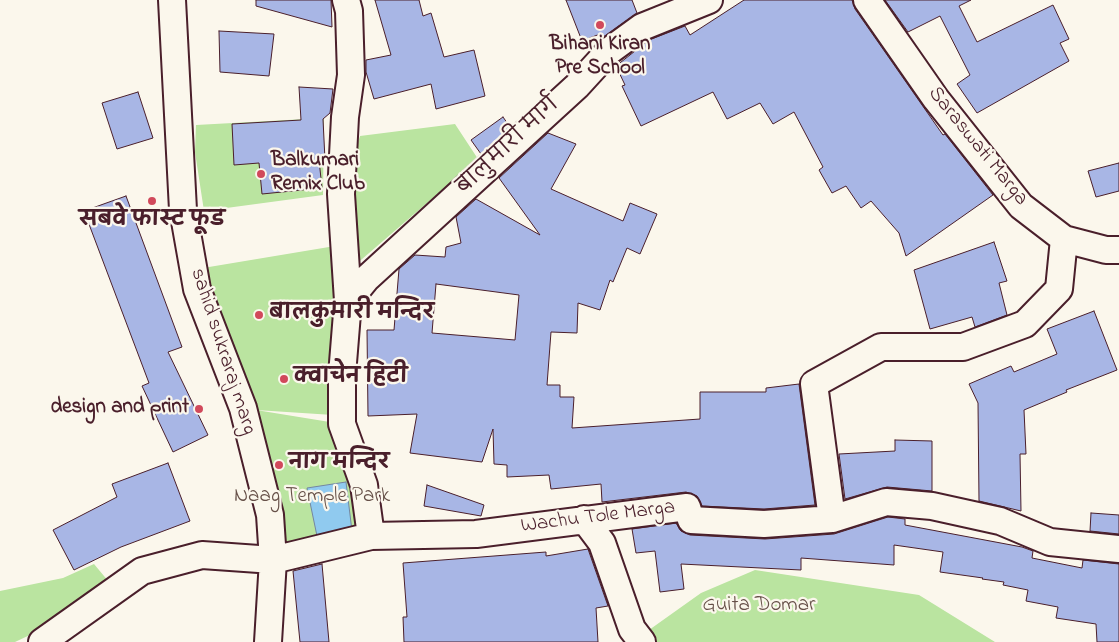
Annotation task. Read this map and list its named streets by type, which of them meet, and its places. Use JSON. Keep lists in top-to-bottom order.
{
  "streets": {
    "street": [
      "बालुमारी मार्ग",
      "Saraswati Marga",
      "sahid sukraraj marg",
      "Wachu Tole Marga"
    ]
  },
  "crossings": [
    ["sahid sukraraj marg", "Wachu Tole Marga"]
  ],
  "parks": ["Naag Temple Park", "Guita Domar"],
  "places": [
    "Bihani Kiran Pre School",
    "Balkumari Remix Club",
    "सबवे फास्ट फूड",
    "बालकुमारी मन्दिर",
    "क्वाचेन हिटी",
    "design and print",
    "नाग मन्दिर"
  ]
}
